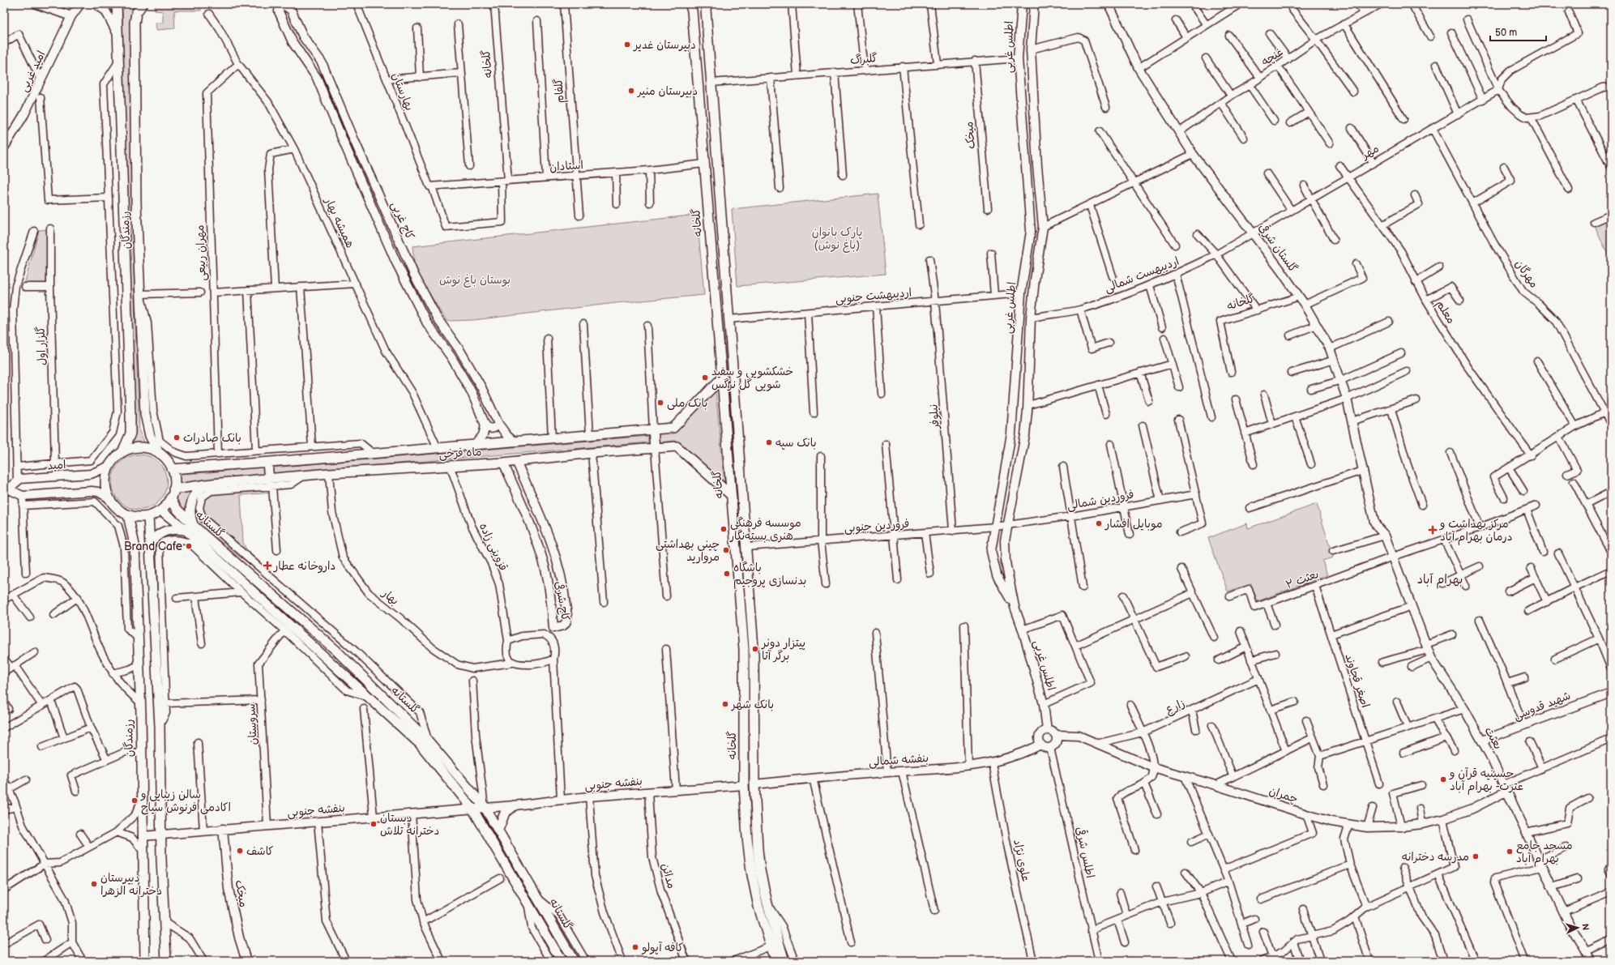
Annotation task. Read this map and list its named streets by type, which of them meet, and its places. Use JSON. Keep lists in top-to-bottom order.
{
  "streets": {
    "main road": [
      "گلخانه",
      "رزمندگان",
      "ماه فرخی",
      "گلستانه"
    ],
    "street": [
      "اطلس غربی",
      "غنچه",
      "گلبرگ",
      "امید غربی",
      "گلفام",
      "بهارستان",
      "میخک",
      "مهر",
      "استادان",
      "کاج غربی",
      "همیشه بهار",
      "گلستان شرقی",
      "مهران ربیعی",
      "مهرگان",
      "اردیبهست شمالی",
      "اردیبهشت جنوبی",
      "معلم",
      "گلزار اول",
      "نیلوفر",
      "امید",
      "فروردین شمالی",
      "فروردین جنوبی",
      "قزوینی زاده",
      "بعثت ۲",
      "بهار",
      "کاج شرقی",
      "اصغر قجاوند",
      "شهید قدوسی",
      "زارع",
      "سروستان",
      "بعثت",
      "بنفشه شمالی",
      "بنفشه جنوبی",
      "چمران",
      "اطلس شرقی",
      "علوی نژاد",
      "مدائن"
    ]
  },
  "crossings": [
    ["اطلس غربی", "گلبرگ"],
    ["اطلس غربی", "اردیبهست شمالی"],
    ["اطلس غربی", "اردیبهشت جنوبی"],
    ["اطلس غربی", "فروردین شمالی"],
    ["اطلس غربی", "فروردین جنوبی"],
    ["اطلس غربی", "بنفشه شمالی"],
    ["اطلس غربی", "چمران"],
    ["اطلس غربی", "اطلس شرقی"],
    ["غنچه", "گلستان شرقی"],
    ["گلبرگ", "گلخانه"],
    ["گلبرگ", "میخک"],
    ["گلخانه", "بهارستان"],
    ["گلخانه", "استادان"],
    ["گلخانه", "گلستان شرقی"],
    ["گلخانه", "اردیبهشت جنوبی"],
    ["گلخانه", "ماه فرخی"],
    ["گلخانه", "فروردین جنوبی"],
    ["گلخانه", "بنفشه شمالی"],
    ["گلخانه", "بنفشه جنوبی"],
    ["گلفام", "استادان"],
    ["بهارستان", "استادان"],
    ["میخک", "بنفشه جنوبی"],
    ["مهر", "گلستان شرقی"],
    ["مهر", "مهرگان"],
    ["مهر", "اردیبهست شمالی"],
    ["مهر", "معلم"],
    ["کاج غربی", "ماه فرخی"],
    ["همیشه بهار", "مهران ربیعی"],
    ["همیشه بهار", "ماه فرخی"],
    ["رزمندگان", "ماه فرخی"],
    ["رزمندگان", "امید"],
    ["رزمندگان", "گلستانه"],
    ["رزمندگان", "بنفشه جنوبی"],
    ["گلستان شرقی", "اردیبهست شمالی"],
    ["گلستان شرقی", "بعثت"],
    ["اردیبهشت جنوبی", "نیلوفر"],
    ["نیلوفر", "فروردین جنوبی"],
    ["ماه فرخی", "امید"],
    ["ماه فرخی", "گلستانه"],
    ["ماه فرخی", "قزوینی زاده"],
    ["ماه فرخی", "بهار"],
    ["ماه فرخی", "کاج شرقی"],
    ["امید", "گلستانه"],
    ["فروردین شمالی", "فروردین جنوبی"],
    ["گلستانه", "بنفشه جنوبی"],
    ["قزوینی زاده", "بهار"],
    ["بعثت ۲", "اصغر قجاوند"],
    ["بعثت ۲", "بعثت"],
    ["شهید قدوسی", "بعثت"],
    ["زارع", "چمران"],
    ["سروستان", "بنفشه جنوبی"],
    ["بعثت", "چمران"],
    ["بنفشه شمالی", "چمران"],
    ["بنفشه شمالی", "اطلس شرقی"],
    ["بنفشه شمالی", "علوی نژاد"],
    ["بنفشه جنوبی", "مدائن"],
    ["چمران", "اطلس شرقی"]
  ],
  "districts": ["بهرام آباد"],
  "parks": ["پارک بانوان (باغ نوش)", "بوستان باغ نوش"],
  "places": {
    "other": [
      "دبیرستان غدیر",
      "دبیرستان منیر",
      "خشکشویی و سفید شویی گل نرگس",
      "بانک ملی",
      "بانک صادرات",
      "بانک سپه",
      "موبایل افشار",
      "موسسه فرهنگی هنری بسته‌نگار",
      "Brand Cafe",
      "چینی بهداشتی مروارید",
      "باشگاه بدنسازی پروجیم",
      "پیتزار دونر برگر آتا",
      "بانک شهر",
      "حسینیه قرآن و عترت- بهرام آباد",
      "سالن زیبایی و اکادمی فرنوش سیاح",
      "دبستان دخترانه تلاش",
      "کاشف",
      "مسجد جامع بهرام آباد",
      "مدرسه دخترانه",
      "دبيرستان دخترانه الزهرا",
      "کافه آپولو"
    ],
    "health": ["مرکز بهداشت و درمان بهرام آباد", "داروخانه عطار"]
  },
  "scale_bar": "50 m",
  "north": "right"
}
